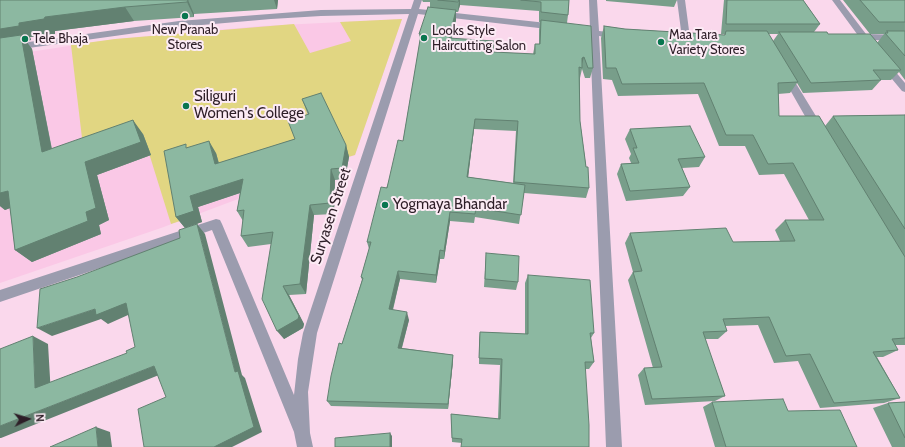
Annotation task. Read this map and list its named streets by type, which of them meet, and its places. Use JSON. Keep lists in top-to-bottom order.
{
  "streets": {
    "street": ["Suryasen Street"]
  },
  "places": [
    "New Pranab Stores",
    "Looks Style Haircutting Salon",
    "Tele Bhaja",
    "Maa Tara Variety Stores",
    "Siliguri Women's College",
    "Yogmaya Bhandar"
  ],
  "north": "right"
}
